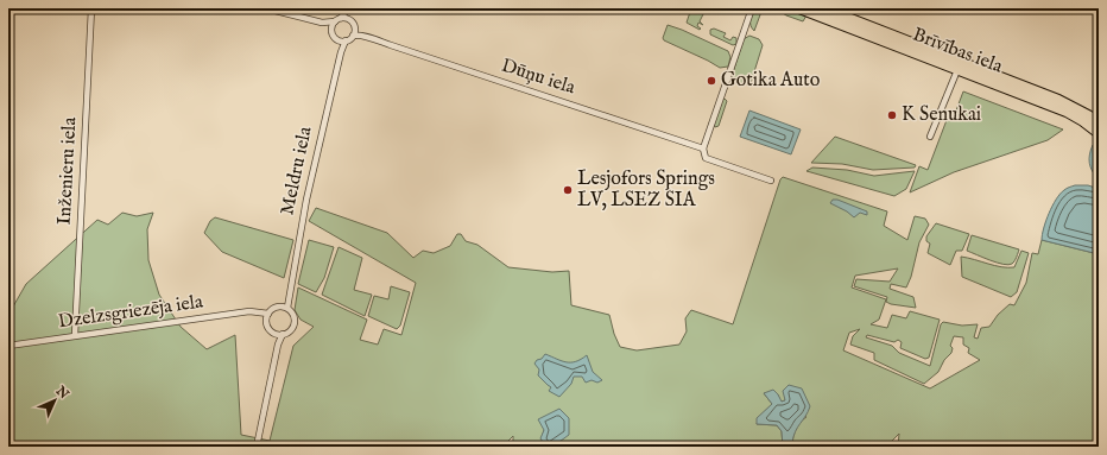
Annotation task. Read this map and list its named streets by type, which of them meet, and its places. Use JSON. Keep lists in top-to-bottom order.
{
  "streets": {
    "highway": ["Brīvības iela"],
    "street": [
      "Dūņu iela",
      "Inženieru iela",
      "Meldru iela",
      "Dzelzsgriezēja iela"
    ]
  },
  "crossings": [
    ["Dūņu iela", "Meldru iela"],
    ["Inženieru iela", "Dzelzsgriezēja iela"],
    ["Meldru iela", "Dzelzsgriezēja iela"]
  ],
  "places": ["Gotika Auto", "K Senukai", "Lesjofors Springs LV, LSEZ SIA"],
  "north": "top right"
}
